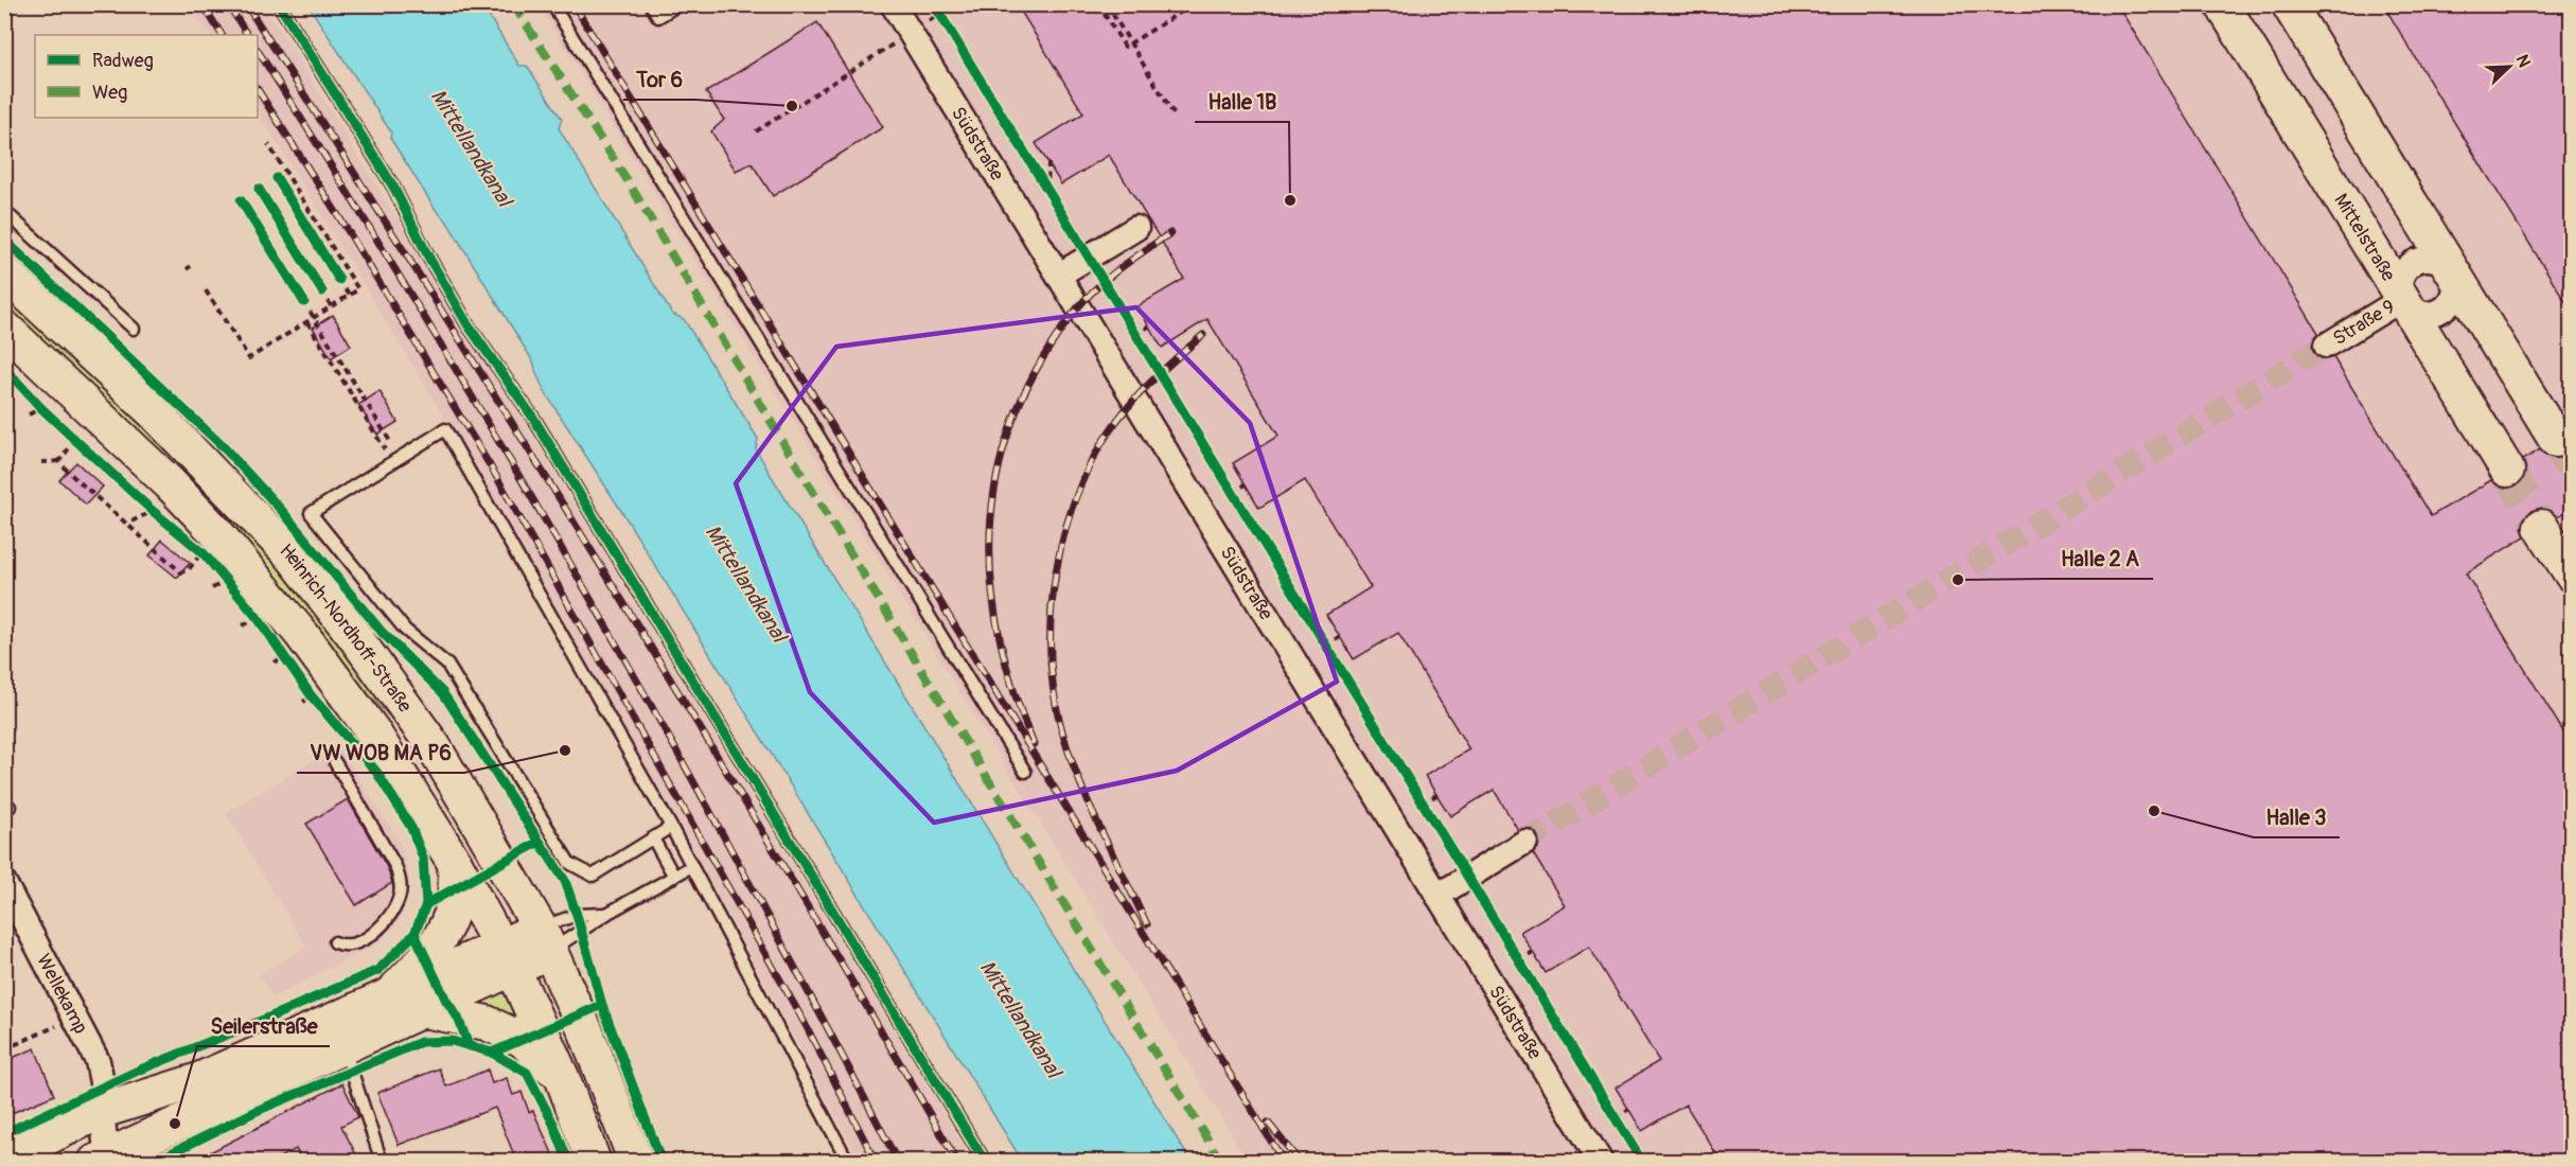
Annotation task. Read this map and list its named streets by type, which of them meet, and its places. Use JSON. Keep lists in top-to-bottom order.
{
  "streets": {
    "street": [
      "Südstraße",
      "Mittelstraße",
      "Straße 9",
      "Heinrich-Nordhoff-Straße",
      "Wellekamp"
    ]
  },
  "crossings": [
    ["Mittelstraße", "Straße 9"]
  ],
  "water": ["Mittellandkanal"],
  "places": [
    "Tor 6",
    "Halle 1B",
    "Halle 2 A",
    "VW WOB MA P6",
    "Halle 3",
    "Seilerstraße"
  ],
  "legend": ["Radweg", "Weg"],
  "north": "top right"
}
